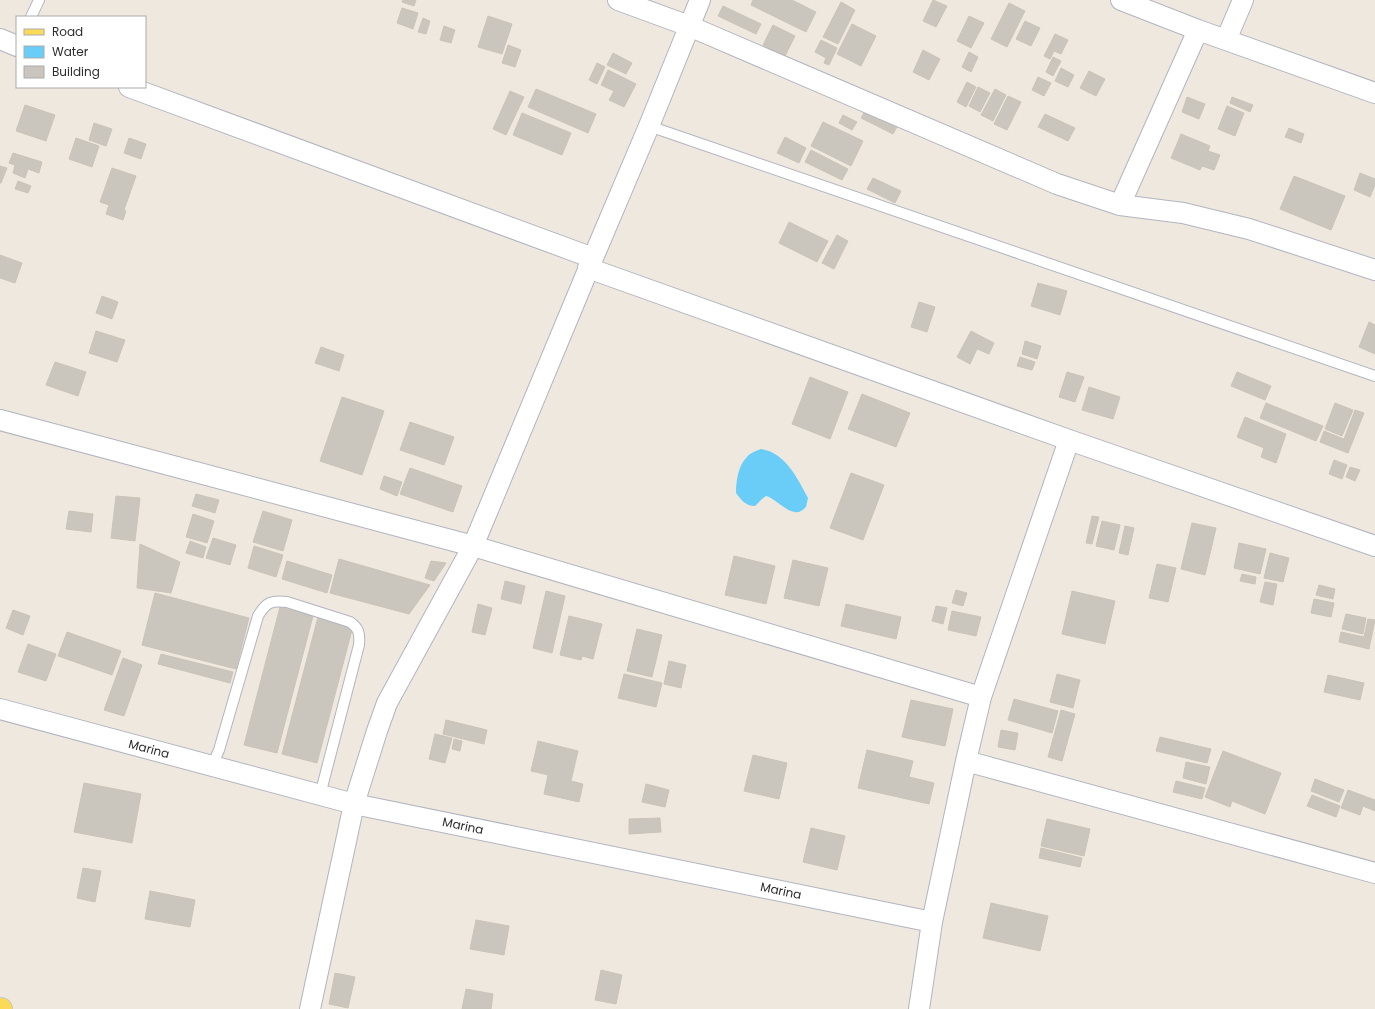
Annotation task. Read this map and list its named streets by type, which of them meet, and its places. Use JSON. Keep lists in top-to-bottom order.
{
  "streets": {
    "street": ["Marina"]
  },
  "legend": ["Road", "Water", "Building"]
}
